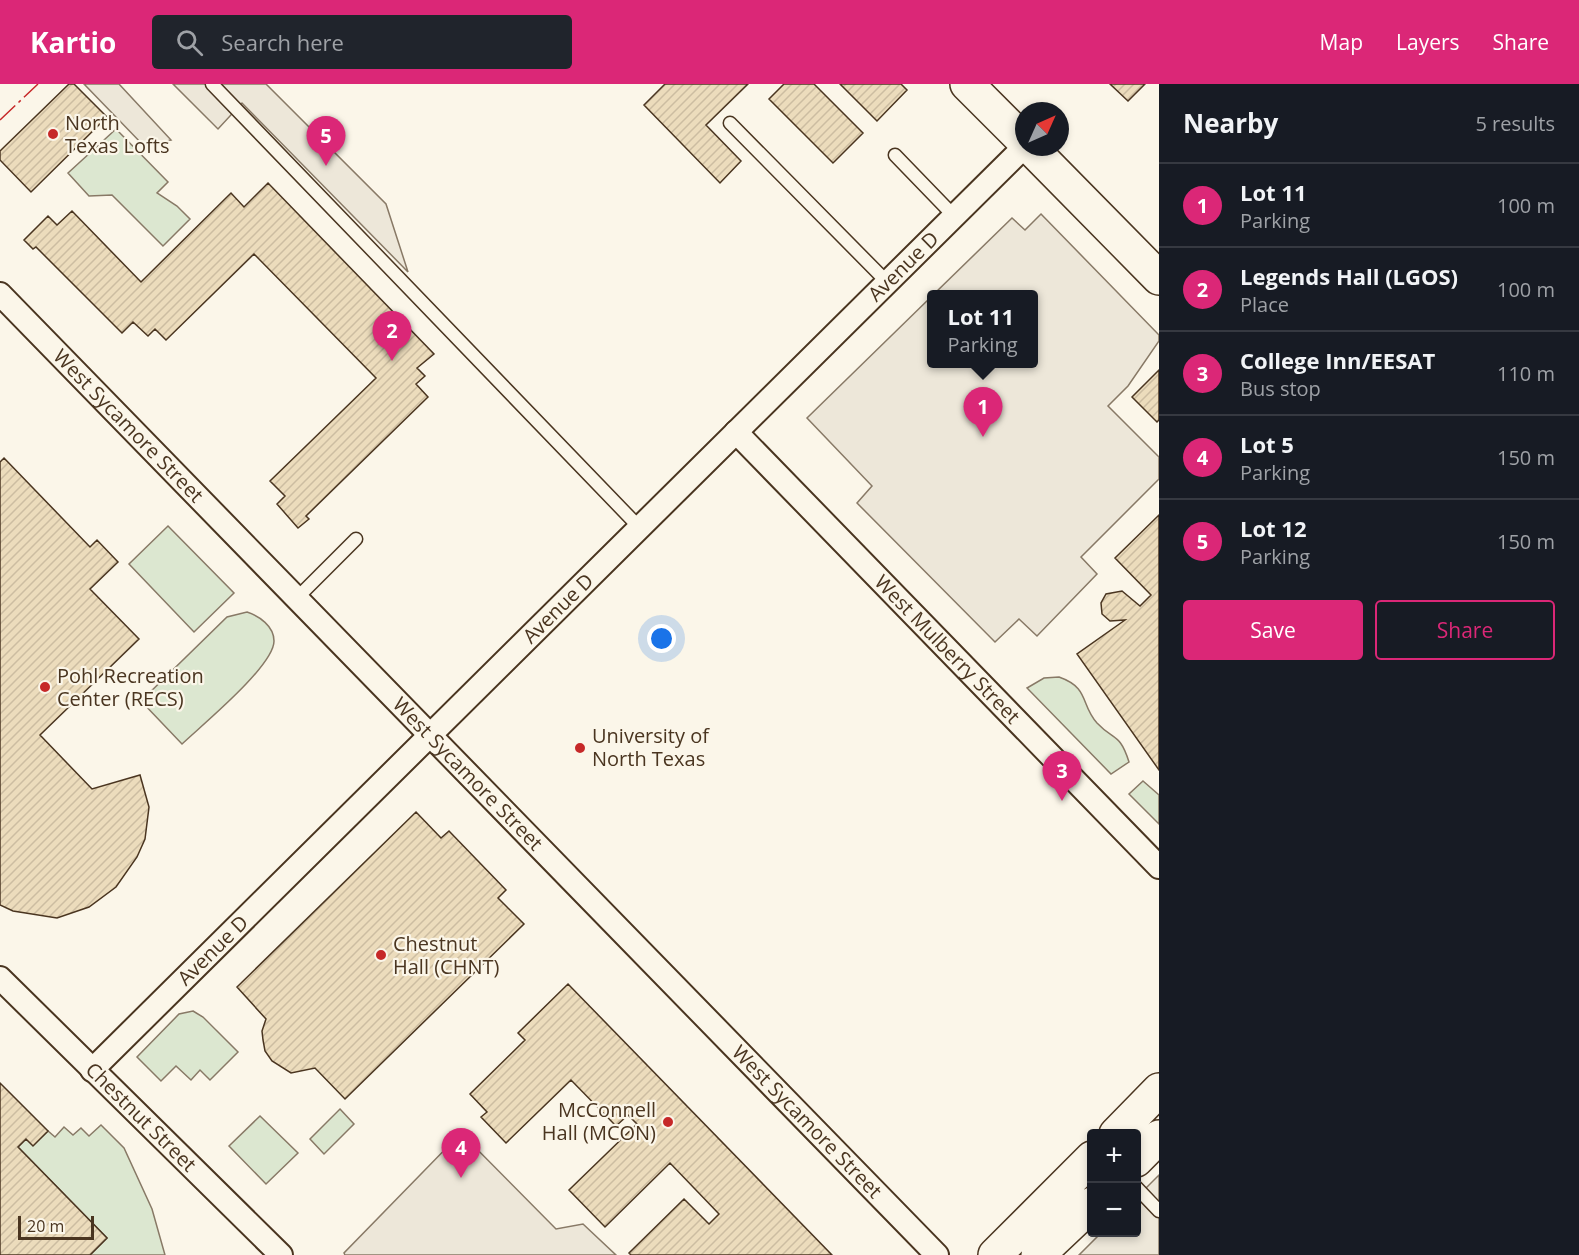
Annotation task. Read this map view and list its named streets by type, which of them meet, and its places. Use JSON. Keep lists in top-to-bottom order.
{
  "streets": {
    "street": [
      "Avenue D",
      "West Sycamore Street",
      "West Mulberry Street",
      "Chestnut Street"
    ]
  },
  "crossings": [
    ["Avenue D", "West Sycamore Street"],
    ["Avenue D", "West Mulberry Street"],
    ["Avenue D", "Chestnut Street"]
  ],
  "places": [
    "North Texas Lofts",
    "Pohl Recreation Center (RECS)",
    "University of North Texas",
    "Chestnut Hall (CHNT)",
    "McConnell Hall (MCON)"
  ],
  "scale_bar": "20 m",
  "north": "top right",
  "page": {
    "header": "Kartio",
    "search": "Search here",
    "nav": ["Map", "Layers", "Share"],
    "heading": ["Nearby", "5 results"],
    "pins": [
      "5",
      "2",
      "1",
      "3",
      "4"
    ],
    "list": [
      {
        "mark": "1",
        "name": "Lot 11",
        "note": "Parking",
        "value": "100 m"
      },
      {
        "mark": "2",
        "name": "Legends Hall (LGOS)",
        "note": "Place",
        "value": "100 m"
      },
      {
        "mark": "3",
        "name": "College Inn/EESAT",
        "note": "Bus stop",
        "value": "110 m"
      },
      {
        "mark": "4",
        "name": "Lot 5",
        "note": "Parking",
        "value": "150 m"
      },
      {
        "mark": "5",
        "name": "Lot 12",
        "note": "Parking",
        "value": "150 m"
      }
    ],
    "popup": ["Lot 11", "Parking"],
    "buttons": ["Save", "Share"],
    "map_buttons": ["+", "−"],
    "scale": "20 m"
  }
}
